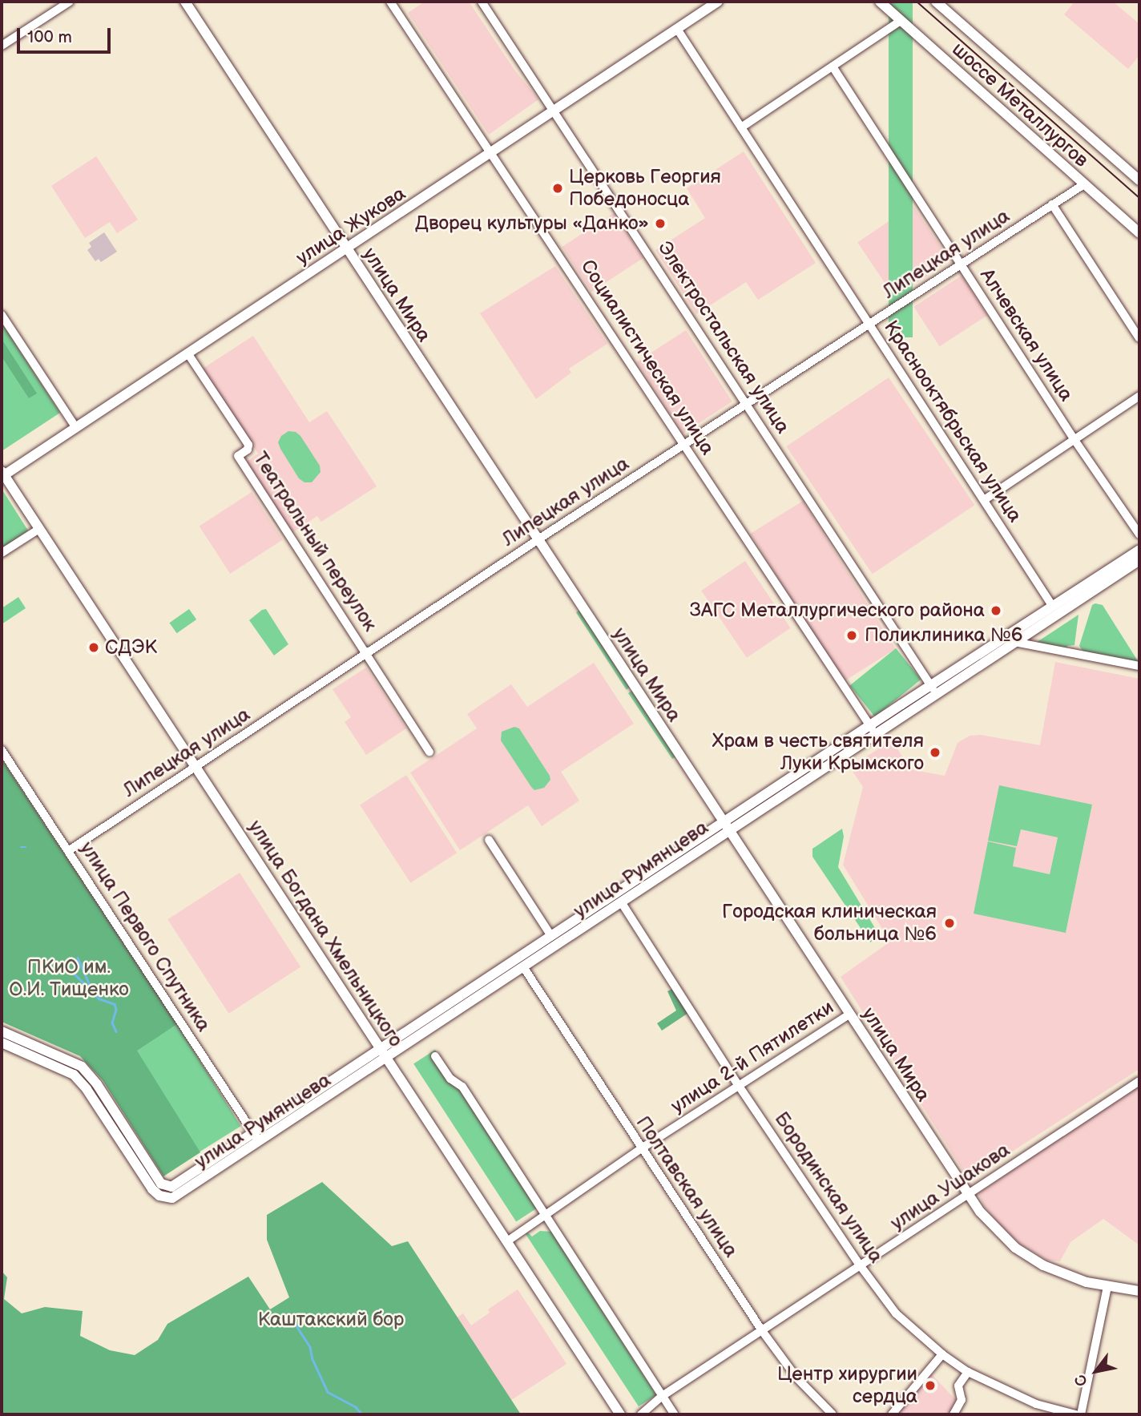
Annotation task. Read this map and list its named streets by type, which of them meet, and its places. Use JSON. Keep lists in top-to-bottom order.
{
  "streets": {
    "main road": [
      "шоссе Металлургов",
      "улица Жукова",
      "улица Мира",
      "улица Румянцева",
      "улица Богдана Хмельницкого"
    ],
    "street": [
      "Липецкая улица",
      "Алчевская улица",
      "Электростальская улица",
      "Социалистическая улица",
      "Краснооктябрьская улица",
      "Театральный переулок",
      "улица Первого Спутника",
      "улица 2-й Пятилетки",
      "Полтавская улица",
      "улица Ушакова",
      "Бородинская улица"
    ]
  },
  "crossings": [
    ["шоссе Металлургов", "Липецкая улица"],
    ["улица Жукова", "улица Мира"],
    ["улица Жукова", "Электростальская улица"],
    ["улица Жукова", "Социалистическая улица"],
    ["улица Жукова", "Краснооктябрьская улица"],
    ["улица Жукова", "Театральный переулок"],
    ["улица Жукова", "улица Богдана Хмельницкого"],
    ["Липецкая улица", "улица Мира"],
    ["Липецкая улица", "Алчевская улица"],
    ["Липецкая улица", "Электростальская улица"],
    ["Липецкая улица", "Социалистическая улица"],
    ["Липецкая улица", "Краснооктябрьская улица"],
    ["Липецкая улица", "Театральный переулок"],
    ["Липецкая улица", "улица Богдана Хмельницкого"],
    ["Липецкая улица", "улица Первого Спутника"],
    ["улица Мира", "улица Румянцева"],
    ["улица Мира", "улица 2-й Пятилетки"],
    ["улица Мира", "улица Ушакова"],
    ["Электростальская улица", "улица Румянцева"],
    ["Социалистическая улица", "улица Румянцева"],
    ["Краснооктябрьская улица", "улица Румянцева"],
    ["улица Румянцева", "улица Богдана Хмельницкого"],
    ["улица Румянцева", "улица Первого Спутника"],
    ["улица Румянцева", "Полтавская улица"],
    ["улица Румянцева", "Бородинская улица"],
    ["улица Богдана Хмельницкого", "улица 2-й Пятилетки"],
    ["улица 2-й Пятилетки", "Полтавская улица"],
    ["улица 2-й Пятилетки", "Бородинская улица"],
    ["Полтавская улица", "улица Ушакова"],
    ["улица Ушакова", "Бородинская улица"]
  ],
  "parks": ["ПКиО им. О.И. Тищенко", "Каштакский бор"],
  "places": [
    "Церковь Георгия Победоносца",
    "Дворец культуры «Данко»",
    "ЗАГС Металлургического района",
    "Поликлиника №6",
    "СДЭК",
    "Храм в честь святителя Луки Крымского",
    "Городская клиническая больница №6",
    "Центр хирургии сердца"
  ],
  "scale_bar": "100 m",
  "north": "bottom left"
}
